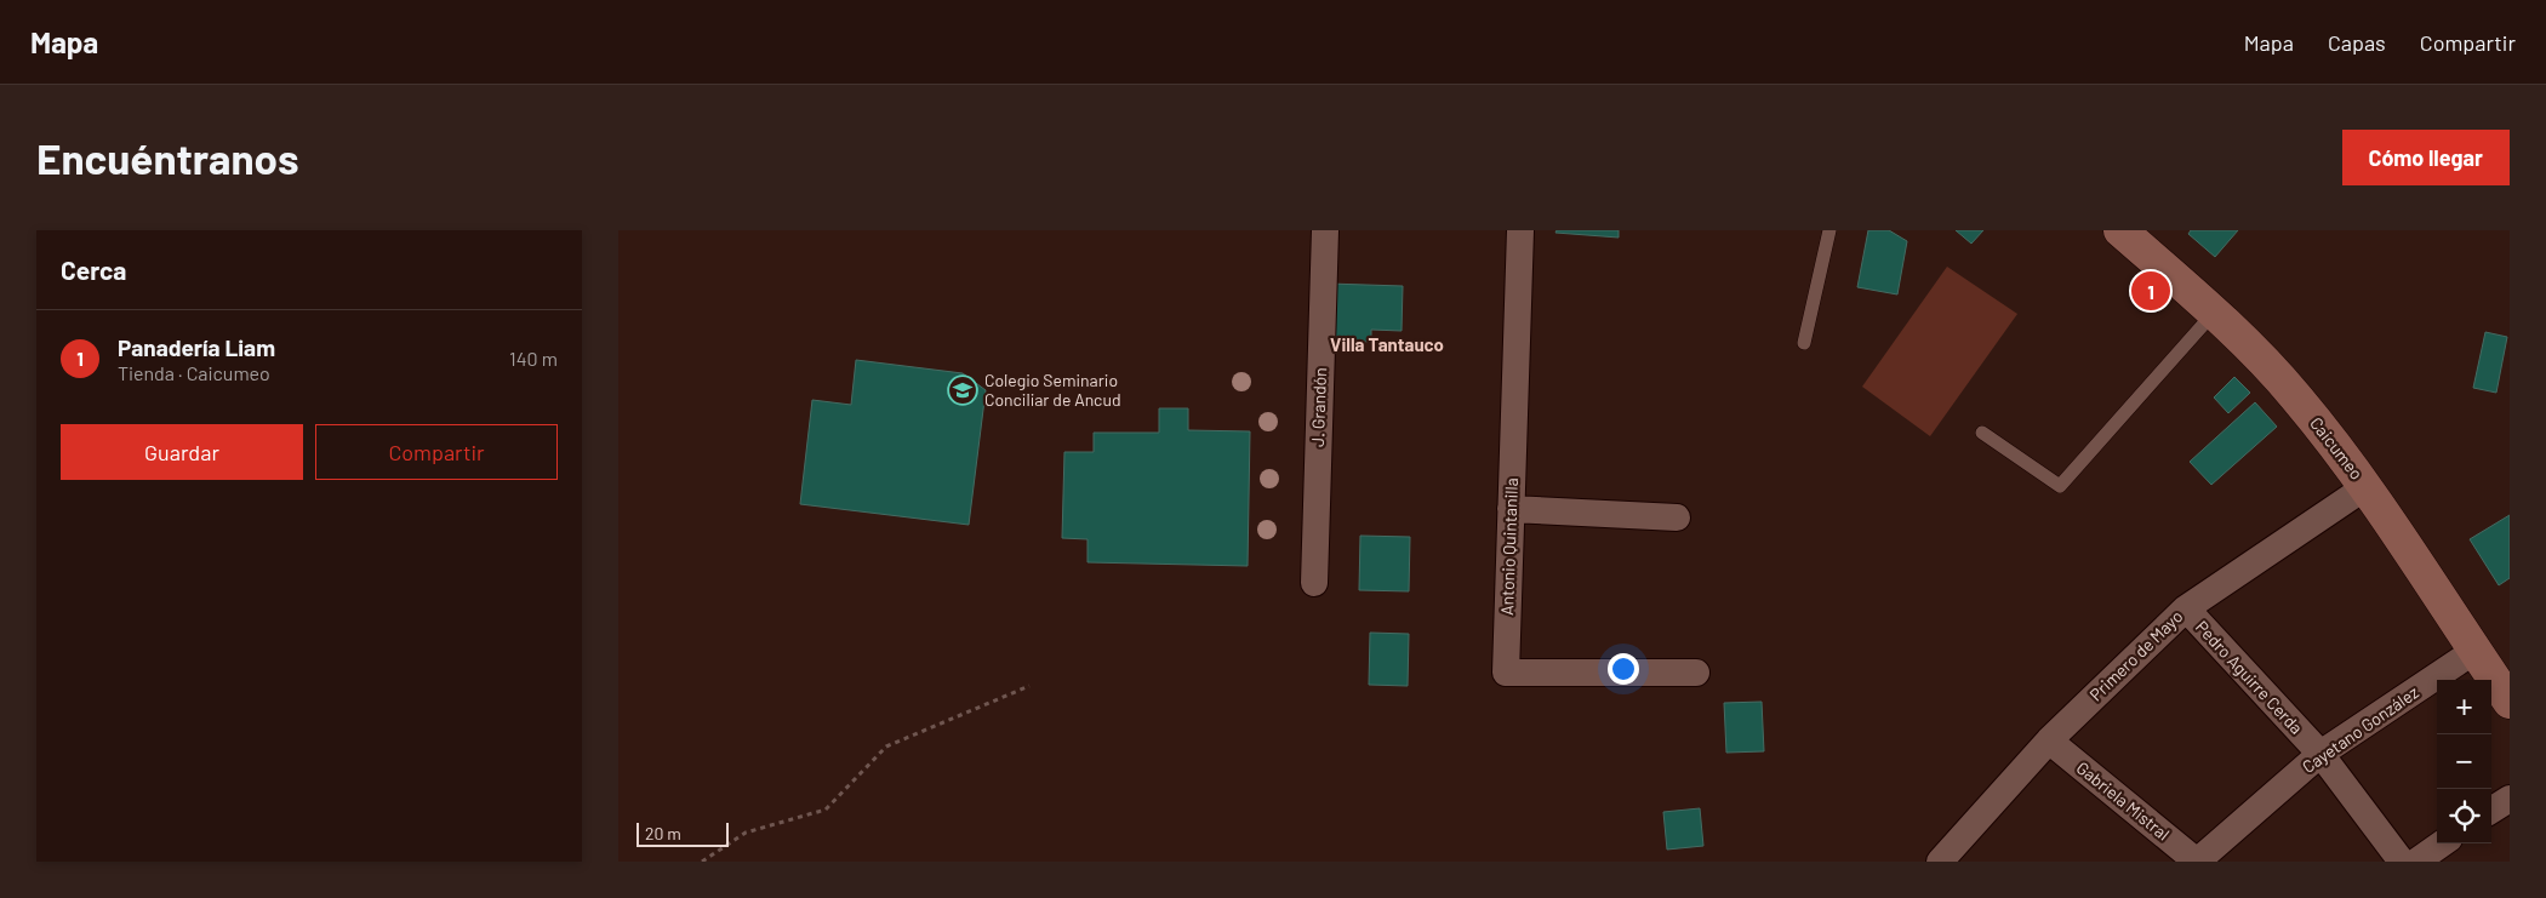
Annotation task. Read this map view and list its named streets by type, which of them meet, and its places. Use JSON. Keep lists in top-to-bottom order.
{
  "streets": {
    "street": [
      "J. Grandón",
      "Caicumeo",
      "Antonio Quintanilla",
      "Primero de Mayo",
      "Pedro Aguirre Cerda",
      "Cayetano González",
      "Gabriela Mistral"
    ]
  },
  "crossings": [
    ["Caicumeo", "Primero de Mayo"],
    ["Caicumeo", "Cayetano González"],
    ["Primero de Mayo", "Pedro Aguirre Cerda"],
    ["Primero de Mayo", "Gabriela Mistral"],
    ["Pedro Aguirre Cerda", "Cayetano González"],
    ["Cayetano González", "Gabriela Mistral"]
  ],
  "districts": ["Villa Tantauco"],
  "places": {
    "school or university": ["Colegio Seminario Conciliar de Ancud"]
  },
  "scale_bar": "20 m",
  "page": {
    "header": "Mapa",
    "nav": ["Mapa", "Capas", "Compartir"],
    "buttons": [
      "Cómo llegar",
      ["Guardar", "Compartir"]
    ],
    "title": "Encuéntranos",
    "heading": "Cerca",
    "pins": "1",
    "list": [
      {
        "mark": "1",
        "name": "Panadería Liam",
        "note": "Tienda · Caicumeo",
        "value": "140 m"
      }
    ],
    "map_buttons": ["+", "−"],
    "scale": "20 m"
  }
}
